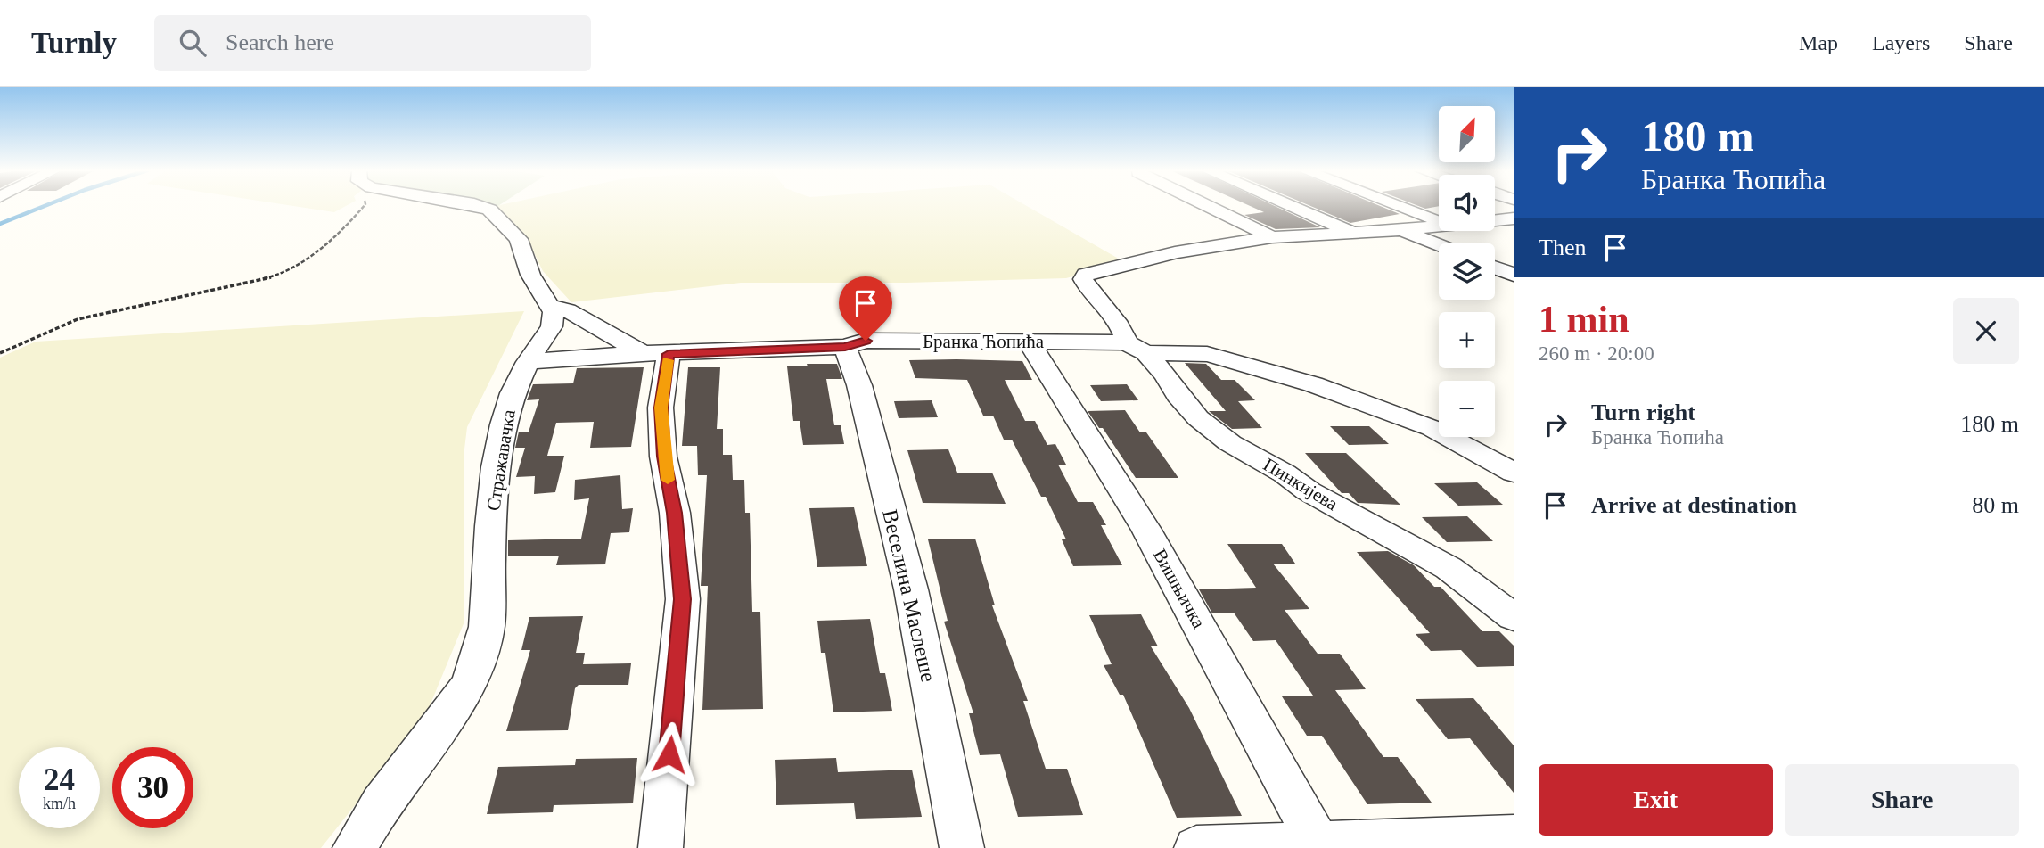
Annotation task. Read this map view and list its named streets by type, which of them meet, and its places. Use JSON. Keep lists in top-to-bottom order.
{
  "streets": {
    "street": [
      "Бранка Ћопића",
      "Стражавачка",
      "Пинкијева",
      "Вишњичка",
      "Веселина Маслеше"
    ]
  },
  "crossings": [
    ["Бранка Ћопића", "Стражавачка"],
    ["Бранка Ћопића", "Пинкијева"],
    ["Бранка Ћопића", "Вишњичка"],
    ["Бранка Ћопића", "Веселина Маслеше"]
  ],
  "north": "top right",
  "page": {
    "header": "Turnly",
    "search": "Search here",
    "nav": ["Map", "Layers", "Share"],
    "turn": ["180 m", "Бранка Ћопића"],
    "map_buttons": ["+", "−"],
    "then": "Then",
    "heading": ["1 min", "260 m · 20:00"],
    "list": [
      {
        "name": "Turn right",
        "note": "Бранка Ћопића",
        "value": "180 m"
      },
      {
        "name": "Arrive at destination",
        "value": "80 m"
      }
    ],
    "speed": "24 km/h",
    "limit": "30",
    "buttons": ["Exit", "Share"]
  }
}
